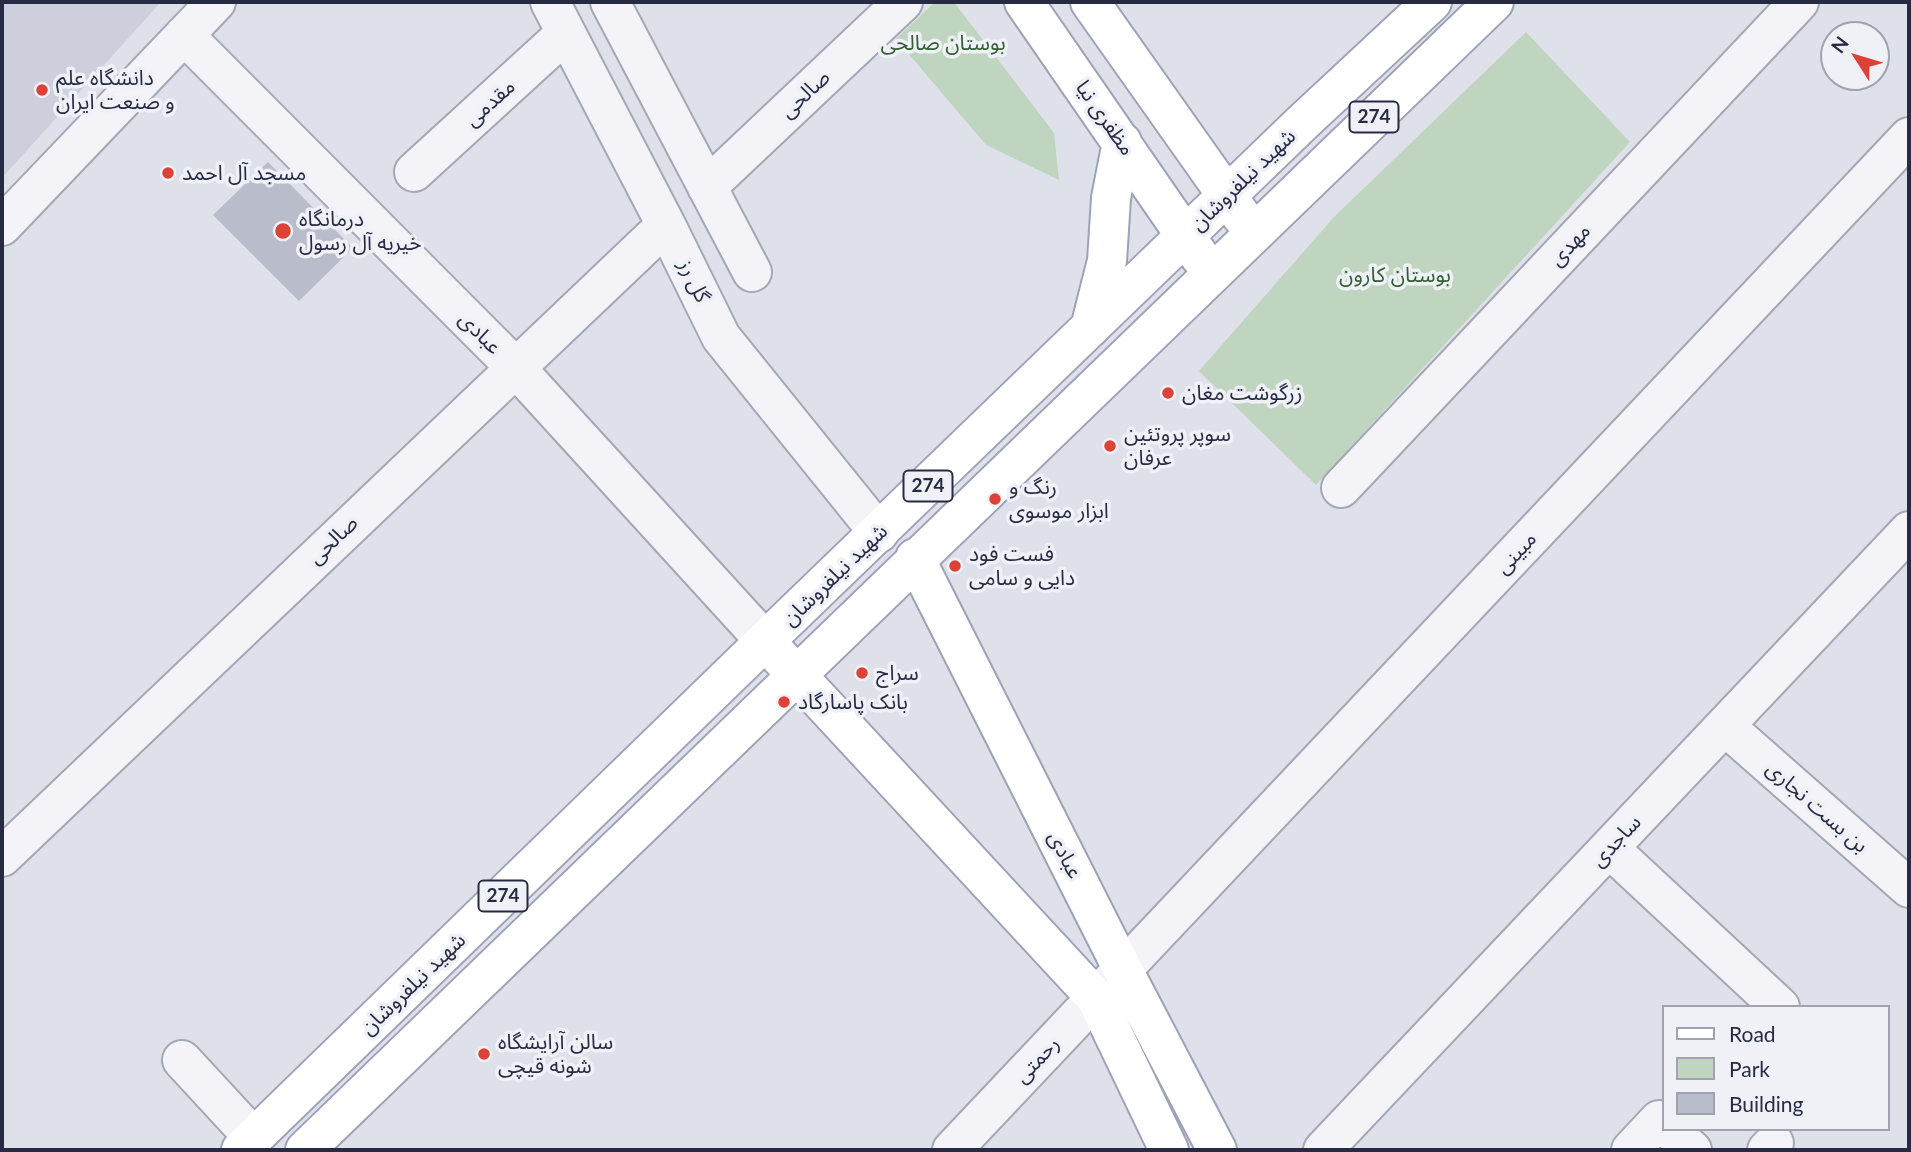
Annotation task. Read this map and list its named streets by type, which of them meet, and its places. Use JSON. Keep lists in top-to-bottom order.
{
  "streets": {
    "main road": [
      "274",
      "مظفری نیا",
      "شهید نیلفروشان",
      "عبادی"
    ],
    "street": [
      "صالحی",
      "مقدمی",
      "مهدی",
      "گل رز",
      "مبینی",
      "بن بست نجاری",
      "ساجدی",
      "رحمتی"
    ]
  },
  "crossings": [
    ["صالحی", "گل رز"],
    ["صالحی", "عبادی"],
    ["مقدمی", "گل رز"],
    ["مظفری نیا", "شهید نیلفروشان"],
    ["شهید نیلفروشان", "گل رز"],
    ["شهید نیلفروشان", "عبادی"],
    ["عبادی", "مبینی"],
    ["عبادی", "رحمتی"],
    ["مبینی", "رحمتی"],
    ["بن بست نجاری", "ساجدی"]
  ],
  "parks": ["بوستان صالحی", "بوستان کارون"],
  "places": [
    "دانشگاه علم و صنعت ایران",
    "مسجد آل احمد",
    "درمانگاه خیریه آل رسول",
    "زرگوشت مغان",
    "سوپر پروتئین عرفان",
    "رنگ و ابزار موسوی",
    "فست فود دایی و سامی",
    "سراج",
    "بانک پاسارگاد",
    "سالن آرایشگاه شونه قیچی"
  ],
  "legend": ["Road", "Park", "Building"],
  "north": "top left"
}
